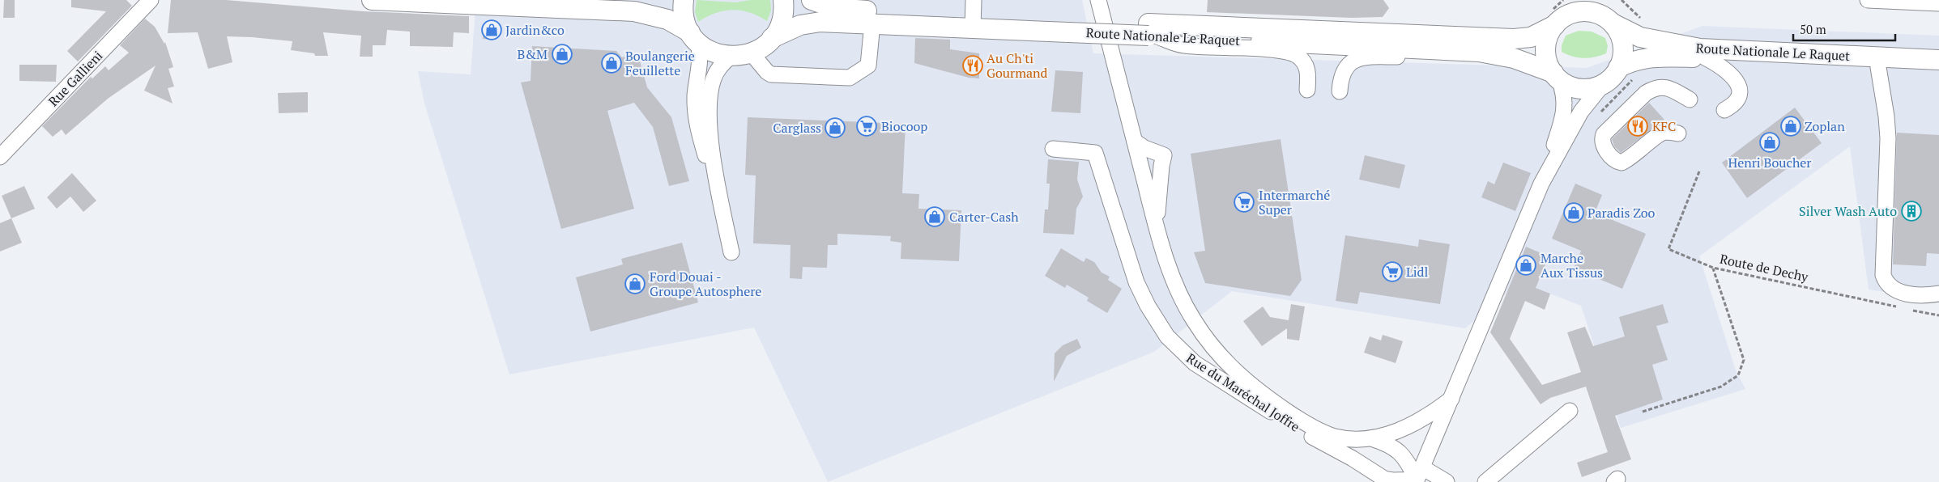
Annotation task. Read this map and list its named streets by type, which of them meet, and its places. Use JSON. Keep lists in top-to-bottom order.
{
  "streets": {
    "main road": ["Route Nationale Le Raquet"],
    "street": ["Rue Gallieni", "Rue du Maréchal Joffre"],
    "path": ["Route de Dechy"]
  },
  "places": {
    "shop": [
      "Jardin&co",
      "B&M",
      "Boulangerie Feuillette",
      "Zoplan",
      "Carglass",
      "Henri Boucher",
      "Paradis Zoo",
      "Carter-Cash",
      "Marche Aux Tissus",
      "Ford Douai - Groupe Autosphere"
    ],
    "restaurant": ["Au Ch'ti Gourmand", "KFC"],
    "supermarket": ["Biocoop", "Intermarché Super", "Lidl"],
    "building": ["Silver Wash Auto"]
  },
  "scale_bar": "50 m"
}
